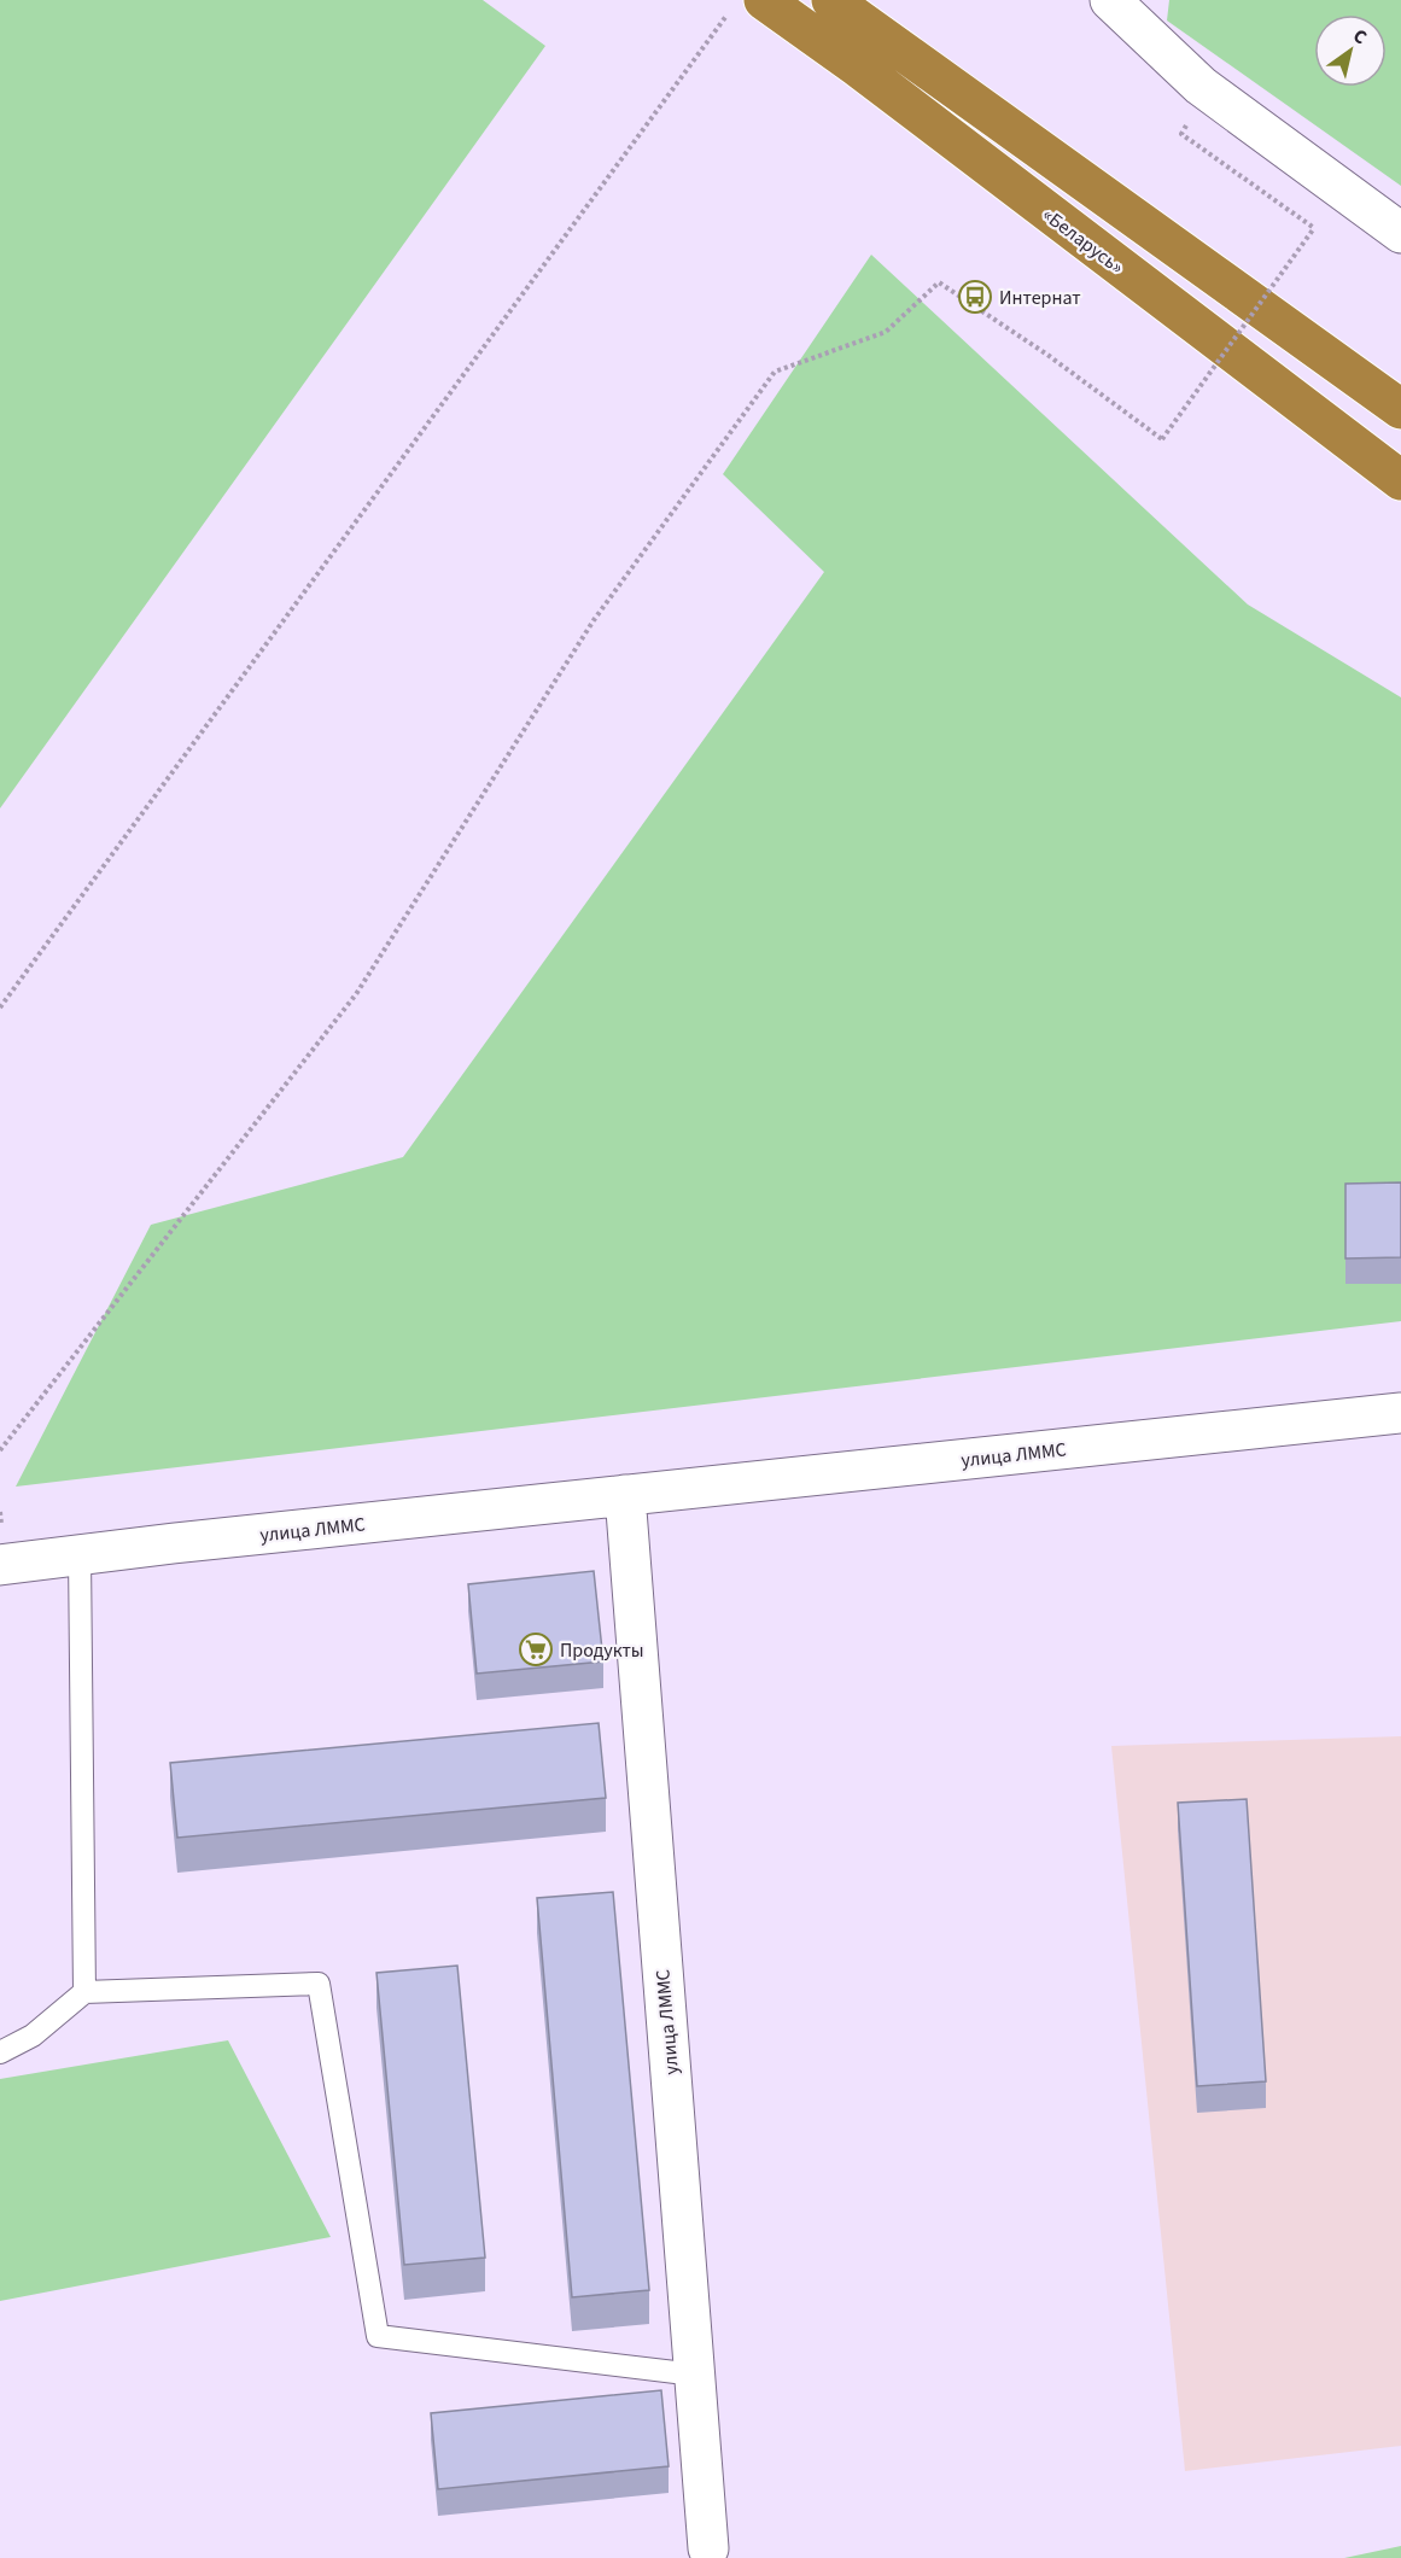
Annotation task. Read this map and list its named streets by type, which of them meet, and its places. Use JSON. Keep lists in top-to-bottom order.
{
  "streets": {
    "highway": ["«Беларусь»"],
    "street": ["улица ЛММС"]
  },
  "places": {
    "bus stop": ["Интернат"],
    "supermarket": ["Продукты"]
  },
  "north": "top right"
}
